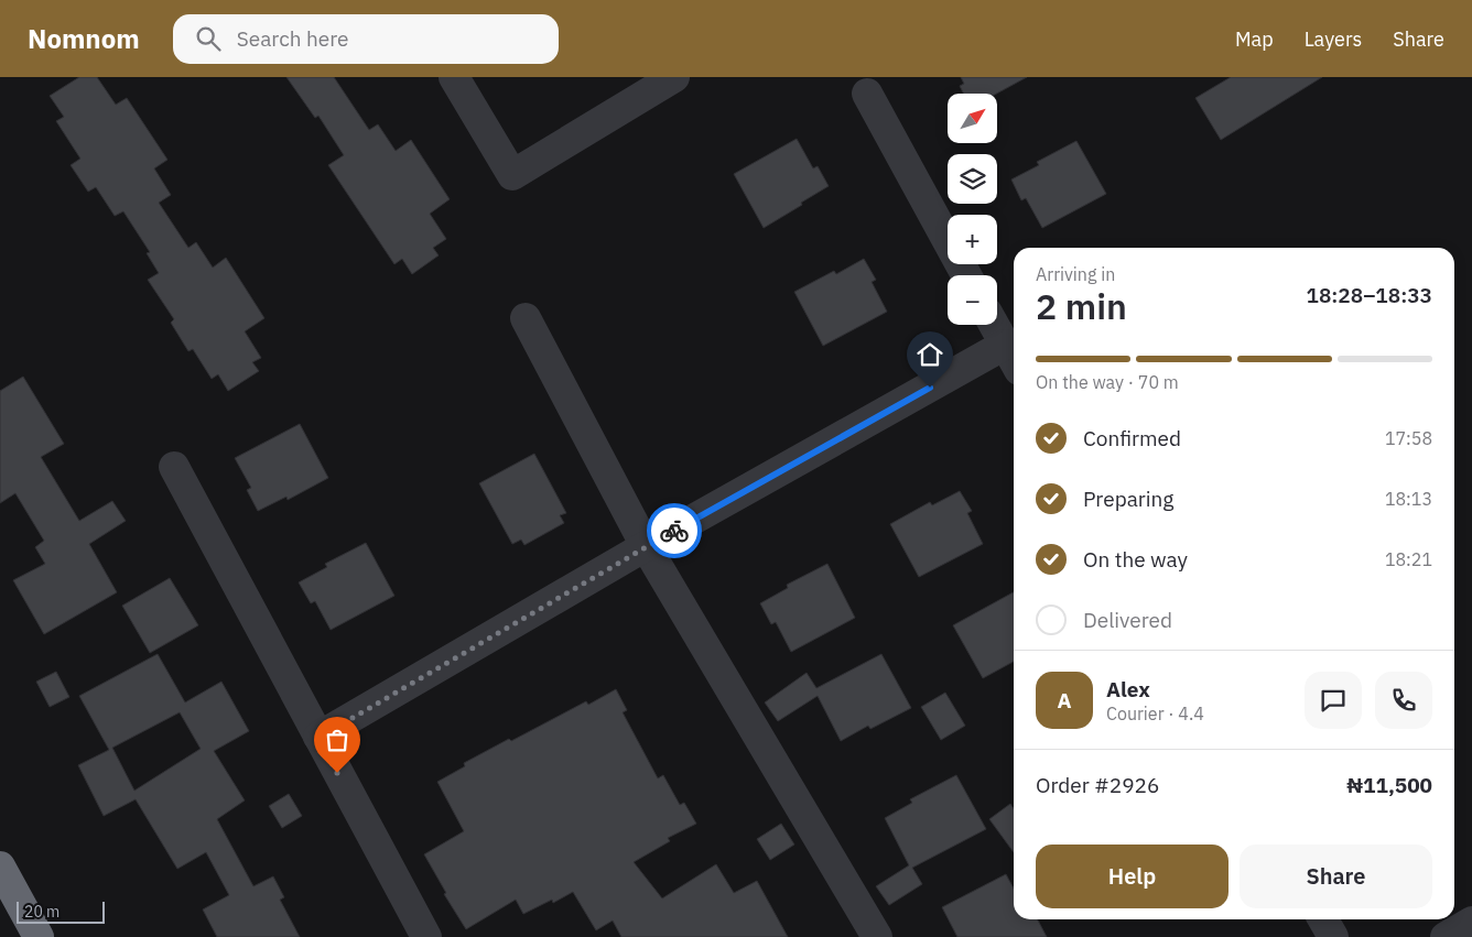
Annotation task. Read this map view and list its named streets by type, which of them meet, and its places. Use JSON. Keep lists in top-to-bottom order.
{
  "scale_bar": "20 m",
  "north": "top right",
  "page": {
    "header": "Nomnom",
    "search": "Search here",
    "nav": ["Map", "Layers", "Share"],
    "map_buttons": ["+", "−"],
    "heading": ["2 min", "Arriving in", "18:28–18:33"],
    "panel": [
      "Alex",
      "Courier · 4.4",
      "Order #2926",
      "₦11,500"
    ],
    "bar": "On the way · 70 m",
    "list": [
      ["Confirmed", "17:58"],
      ["Preparing", "18:13"],
      ["On the way", "18:21"],
      "Delivered"
    ],
    "round": "A",
    "buttons": ["Help", "Share"],
    "scale": "20 m"
  }
}
